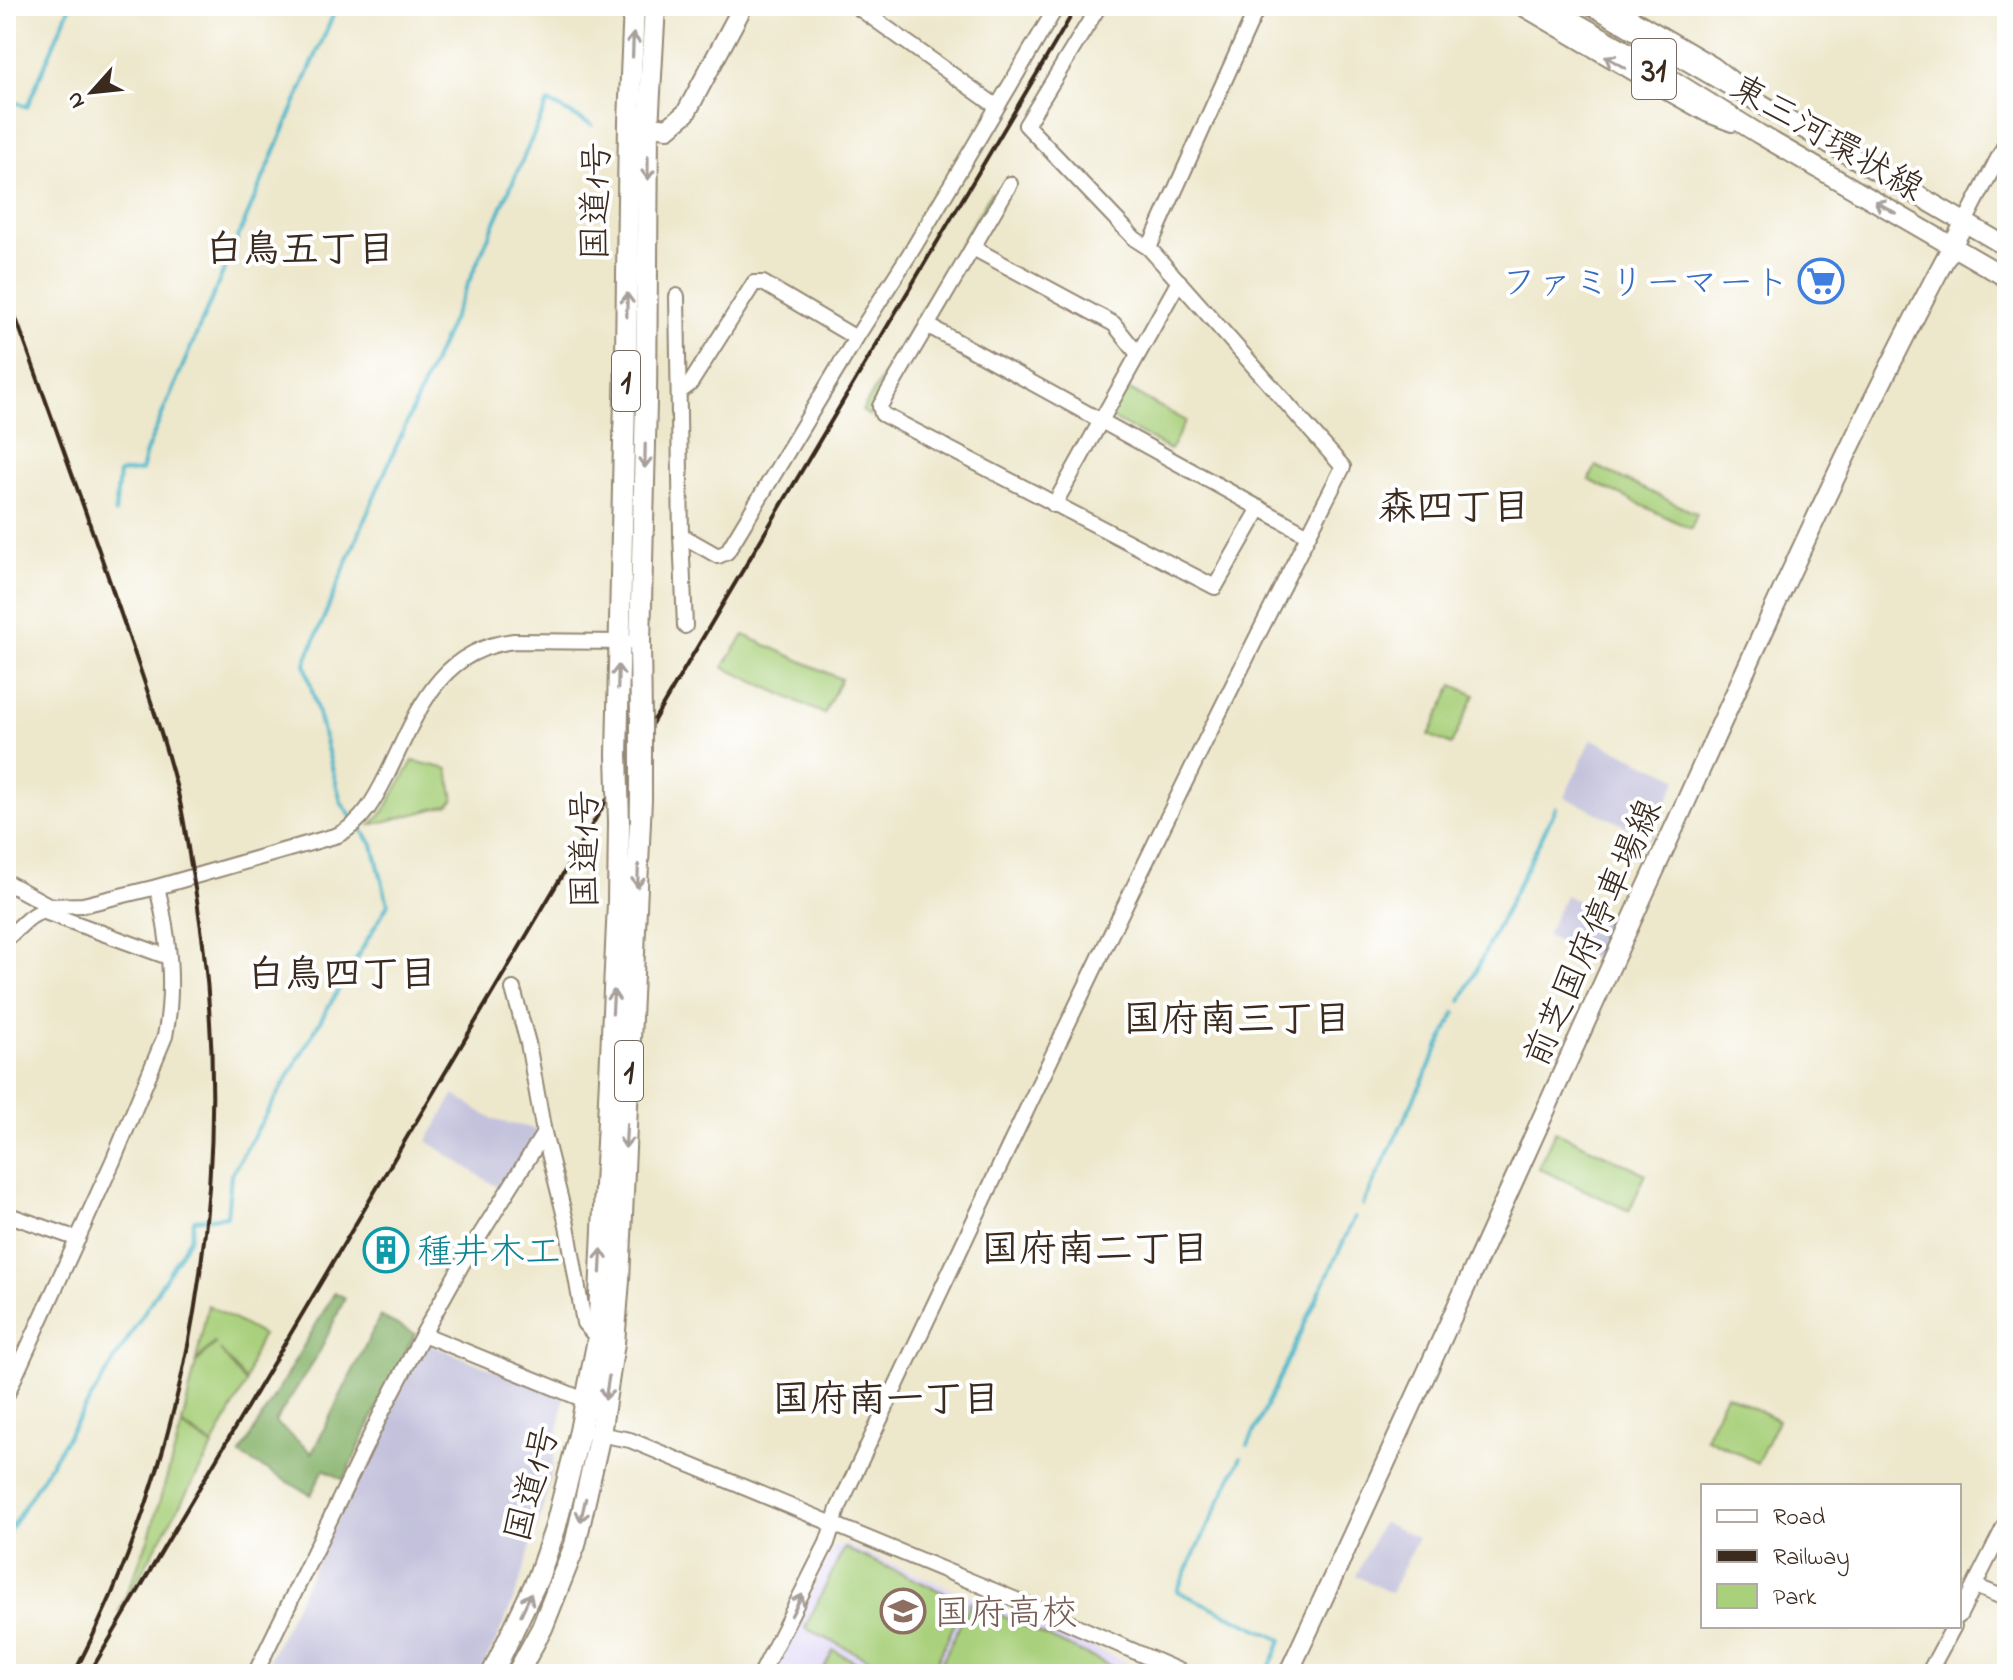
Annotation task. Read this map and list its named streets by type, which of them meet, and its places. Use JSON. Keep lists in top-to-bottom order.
{
  "streets": {
    "highway": ["国道1号", "1"],
    "main road": ["31", "東三河環状線", "前芝国府停車場線"]
  },
  "crossings": [
    ["東三河環状線", "前芝国府停車場線"]
  ],
  "districts": [
    "白鳥五丁目",
    "森四丁目",
    "白鳥四丁目",
    "国府南三丁目",
    "国府南二丁目",
    "国府南一丁目"
  ],
  "places": {
    "supermarket": ["ファミリーマート"],
    "building": ["種井木工"],
    "school or university": ["国府高校"]
  },
  "legend": ["Road", "Railway", "Park"],
  "north": "bottom left"
}
